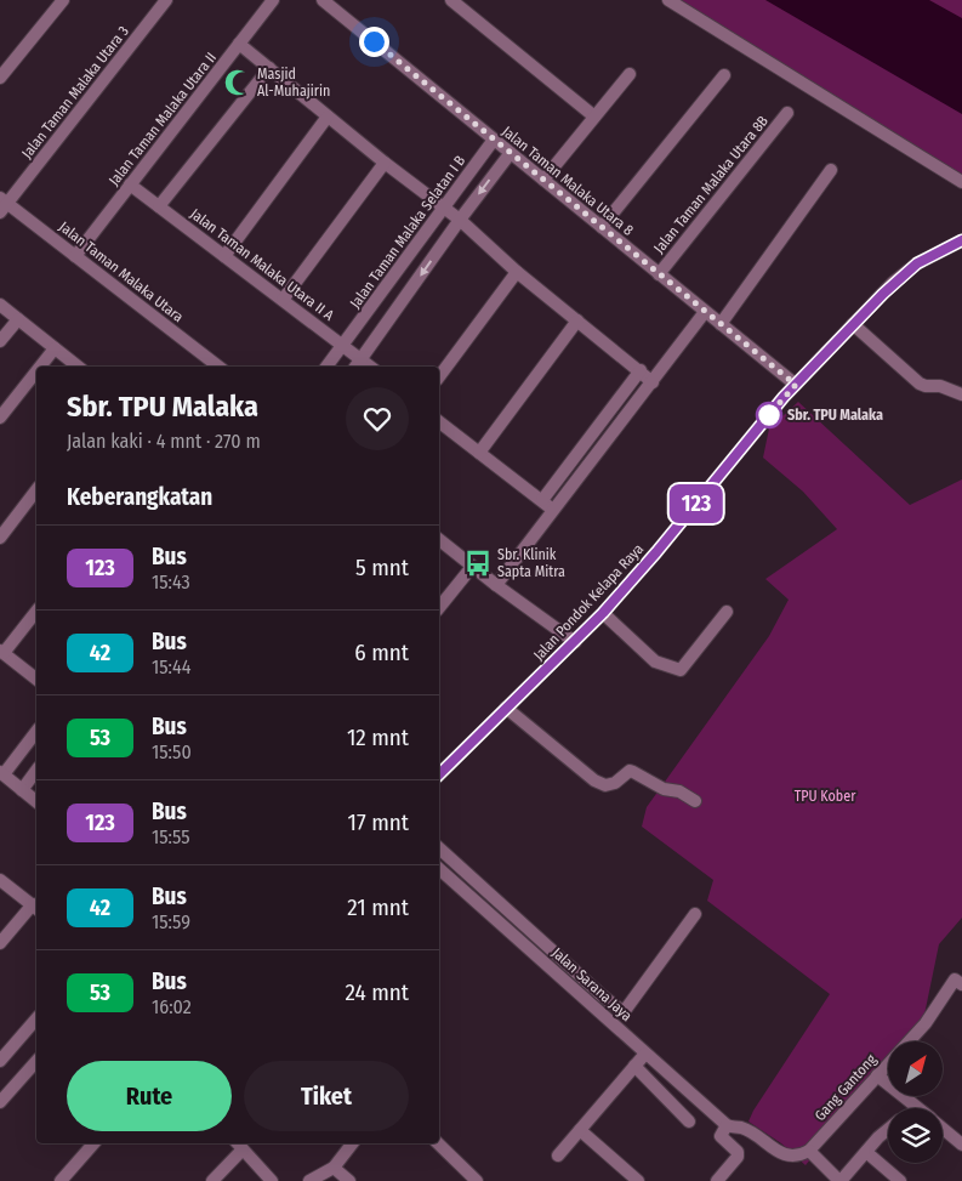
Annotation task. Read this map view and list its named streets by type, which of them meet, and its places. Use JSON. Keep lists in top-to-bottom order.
{
  "streets": {
    "street": [
      "Jalan Taman Malaka Utara 3",
      "Jalan Taman Malaka Utara II",
      "Jalan Taman Malaka Utara 8",
      "Jalan Taman Malaka Utara 8B",
      "Jalan Taman Malaka Selatan I B",
      "Jalan Taman Malaka Utara II A",
      "Jalan Taman Malaka Utara",
      "Jalan Pondok Kelapa Raya",
      "Jalan Sarana Jaya",
      "Gang Gantong"
    ]
  },
  "crossings": [
    ["Jalan Taman Malaka Utara 3", "Jalan Taman Malaka Utara"],
    ["Jalan Taman Malaka Utara II", "Jalan Taman Malaka Utara II A"],
    ["Jalan Taman Malaka Utara II", "Jalan Taman Malaka Utara"],
    ["Jalan Taman Malaka Utara 8", "Jalan Taman Malaka Utara 8B"],
    ["Jalan Taman Malaka Utara 8", "Jalan Taman Malaka Selatan I B"],
    ["Jalan Taman Malaka Utara 8", "Jalan Pondok Kelapa Raya"],
    ["Jalan Taman Malaka Selatan I B", "Jalan Taman Malaka Utara II A"]
  ],
  "parks": ["TPU Kober"],
  "places": {
    "mosque": ["Masjid Al-Muhajirin"],
    "other": ["Sbr. TPU Malaka"],
    "bus stop": ["Sbr. Klinik Sapta Mitra"]
  },
  "lines": ["bus line 123"],
  "north": "top right",
  "page": {
    "on_map": "123",
    "heading": [
      ["Sbr. TPU Malaka", "Jalan kaki · 4 mnt · 270 m"],
      "Keberangkatan"
    ],
    "list": [
      {
        "mark": "123",
        "name": "Bus",
        "note": "15:43",
        "value": "5 mnt"
      },
      {
        "mark": "42",
        "name": "Bus",
        "note": "15:44",
        "value": "6 mnt"
      },
      {
        "mark": "53",
        "name": "Bus",
        "note": "15:50",
        "value": "12 mnt"
      },
      {
        "mark": "123",
        "name": "Bus",
        "note": "15:55",
        "value": "17 mnt"
      },
      {
        "mark": "42",
        "name": "Bus",
        "note": "15:59",
        "value": "21 mnt"
      },
      {
        "mark": "53",
        "name": "Bus",
        "note": "16:02",
        "value": "24 mnt"
      }
    ],
    "buttons": ["Rute", "Tiket"]
  }
}
